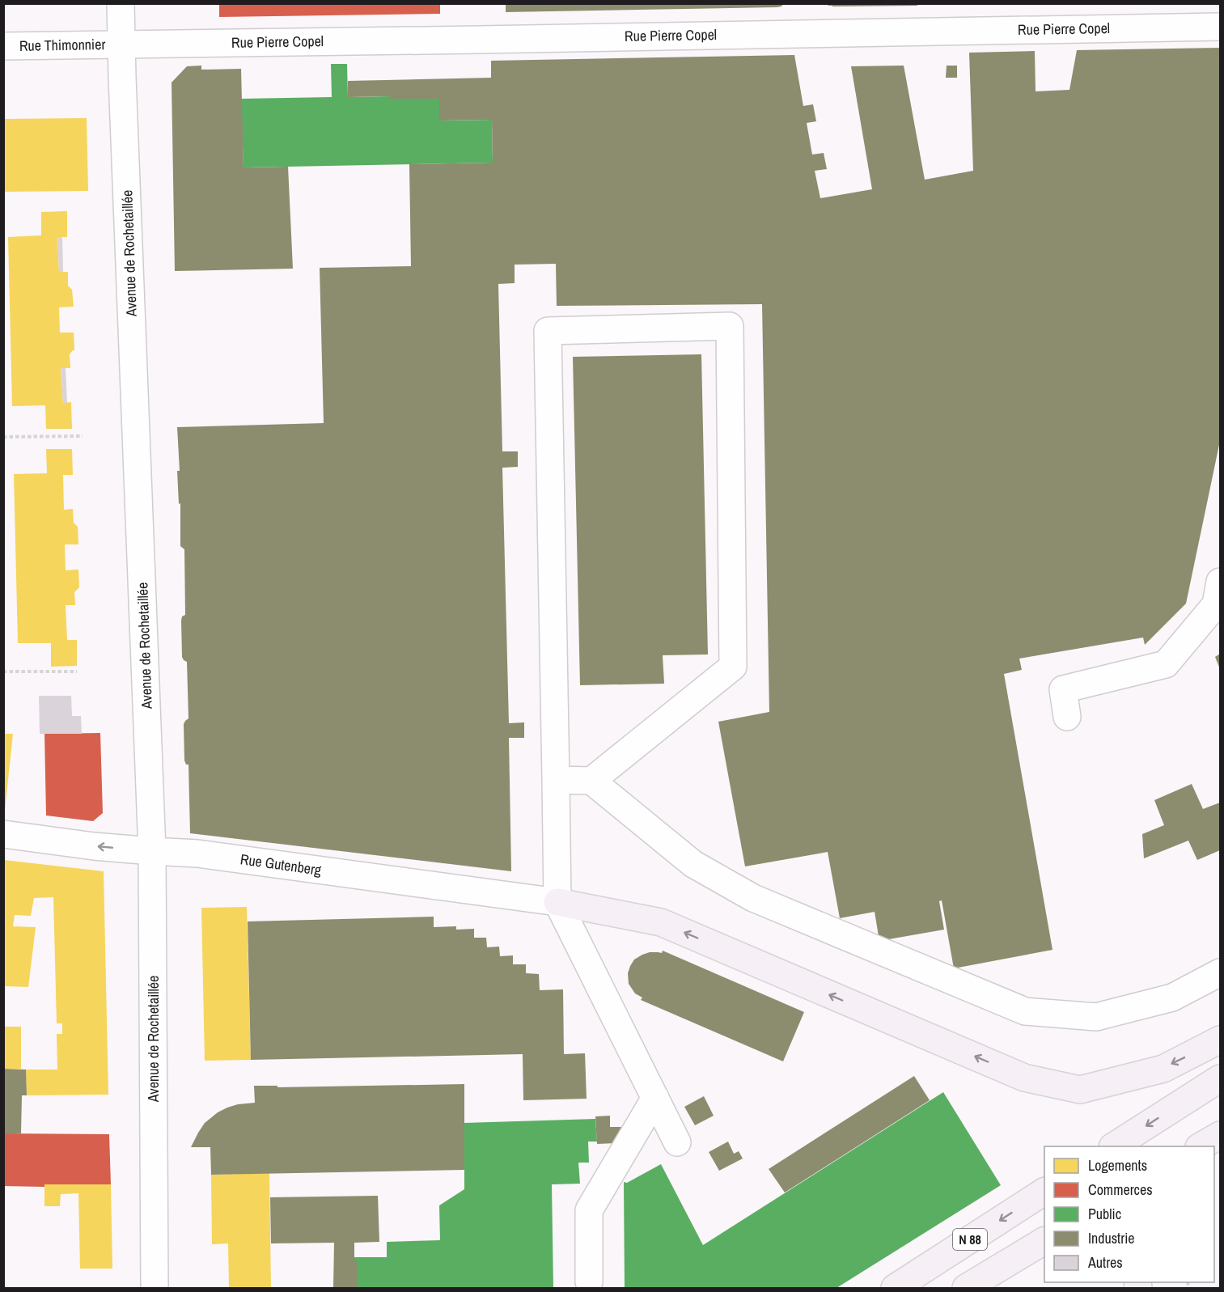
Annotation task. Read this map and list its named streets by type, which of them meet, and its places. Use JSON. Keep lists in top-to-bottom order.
{
  "streets": {
    "highway": ["N 88"],
    "street": [
      "Rue Pierre Copel",
      "Rue Thimonnier",
      "Avenue de Rochetaillée",
      "Rue Gutenberg"
    ]
  },
  "crossings": [
    ["Rue Pierre Copel", "Rue Thimonnier"],
    ["Rue Pierre Copel", "Avenue de Rochetaillée"],
    ["Rue Thimonnier", "Avenue de Rochetaillée"],
    ["Avenue de Rochetaillée", "Rue Gutenberg"]
  ],
  "legend": [
    "Logements",
    "Commerces",
    "Public",
    "Industrie",
    "Autres"
  ]
}
